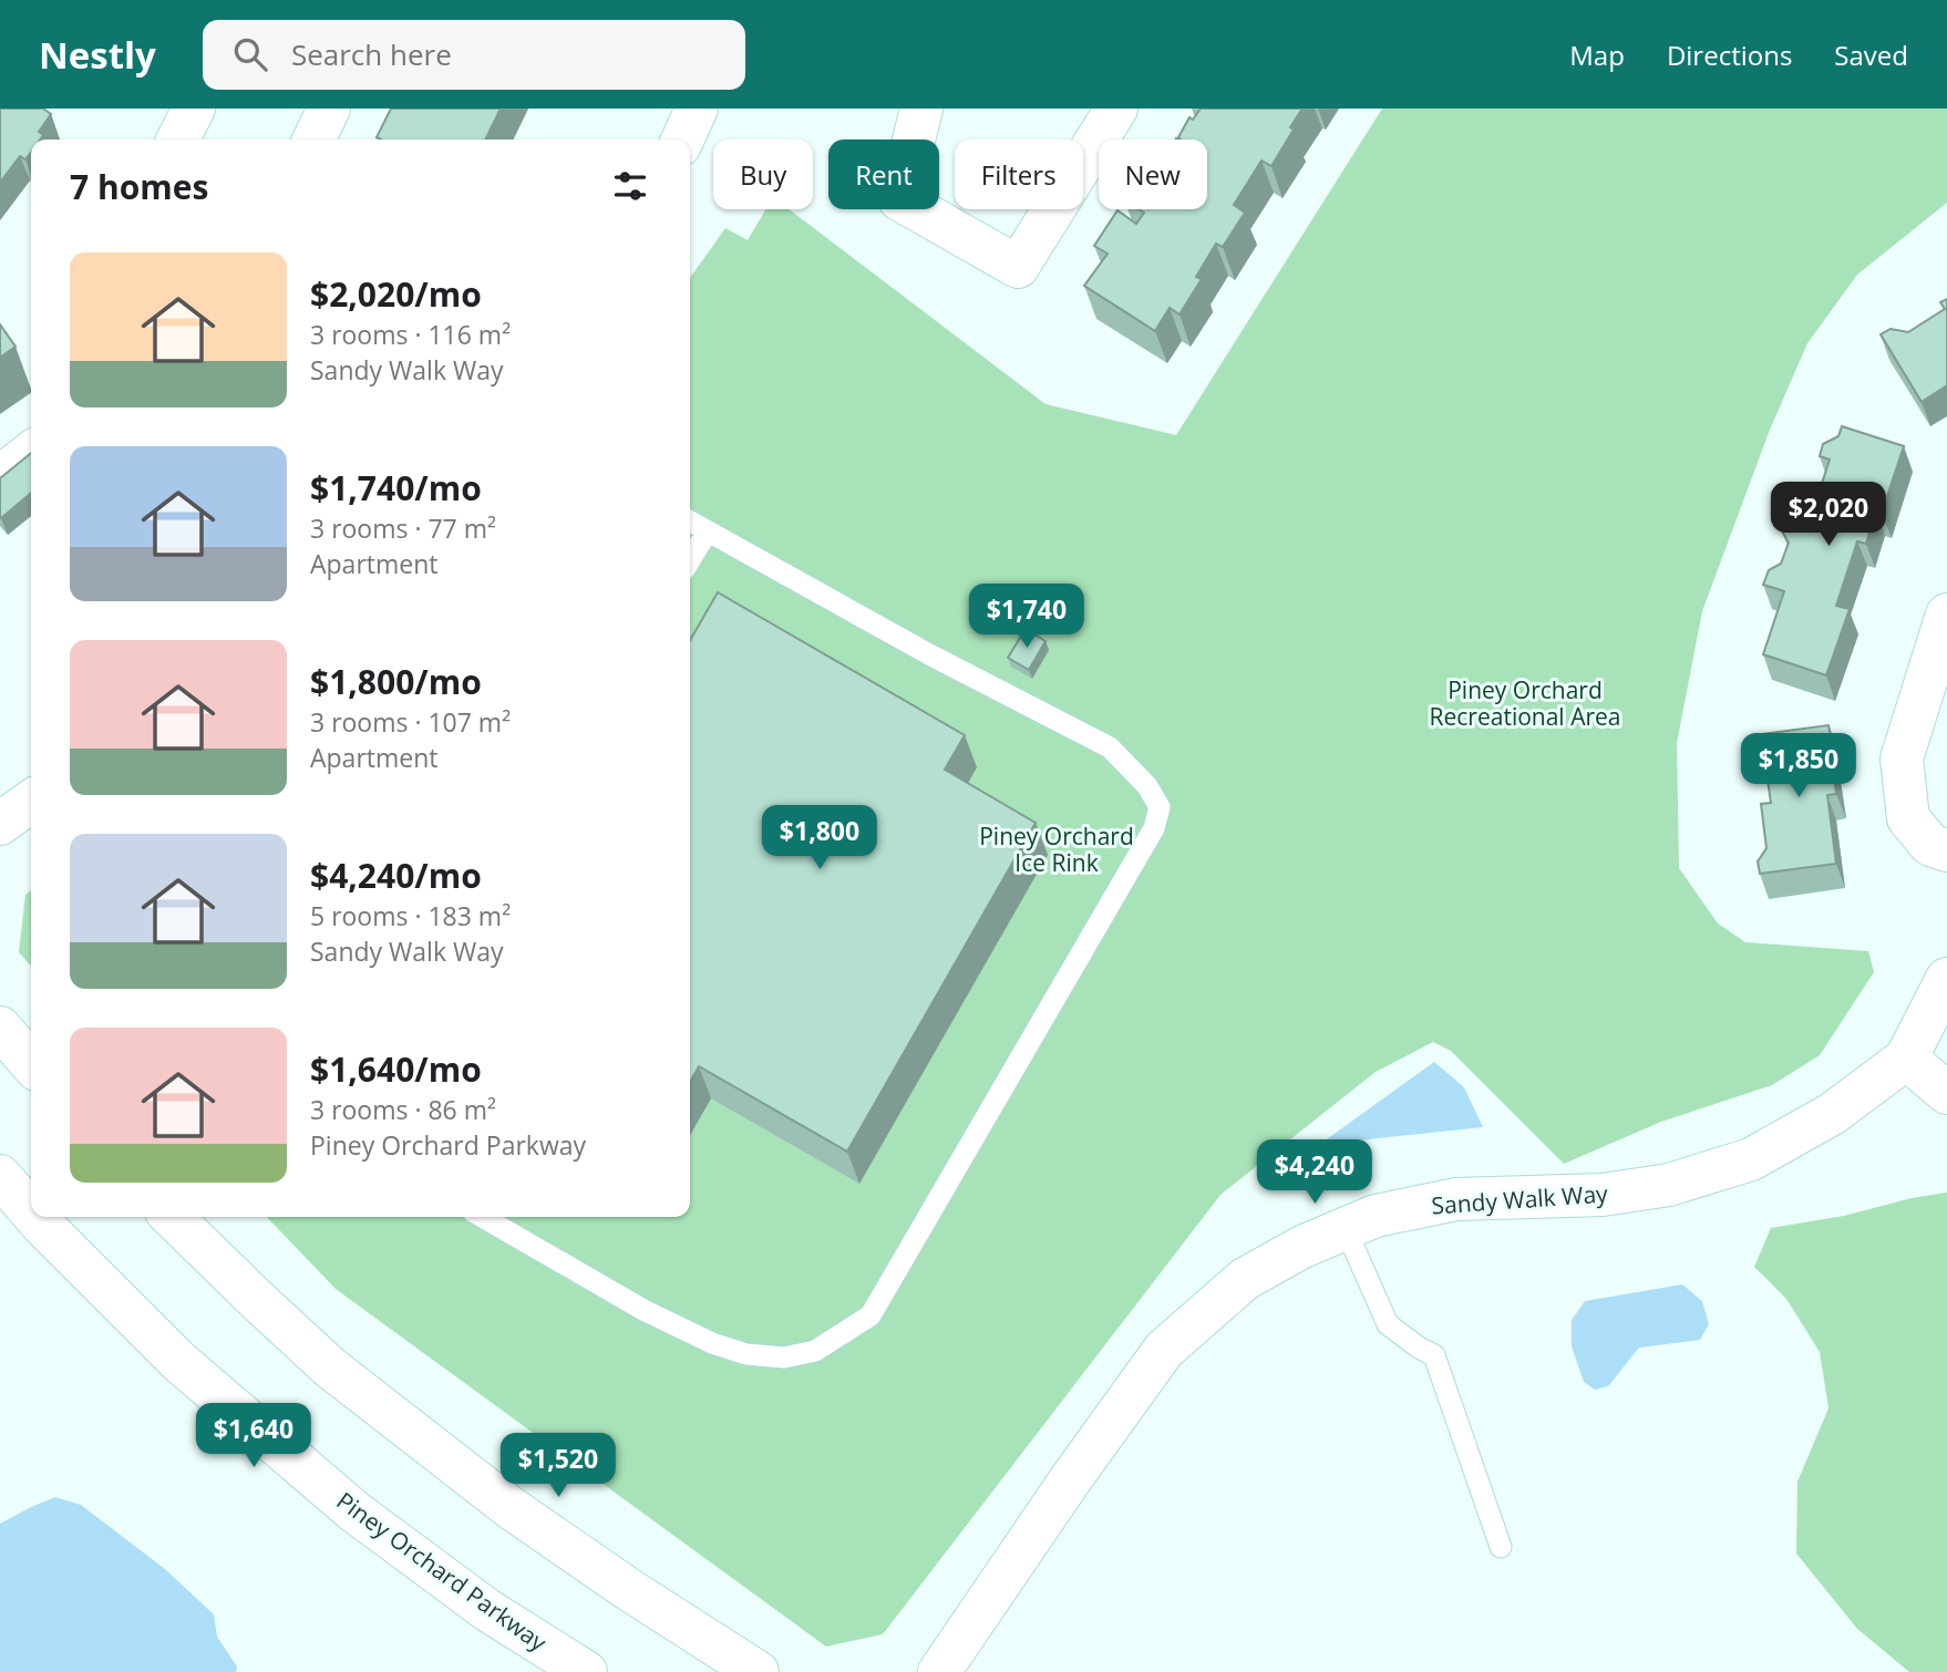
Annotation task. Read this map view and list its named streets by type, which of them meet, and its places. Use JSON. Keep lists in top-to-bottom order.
{
  "streets": {
    "street": ["Sandy Walk Way", "Piney Orchard Parkway"]
  },
  "parks": ["Piney Orchard Recreational Area", "Piney Orchard Ice Rink"],
  "page": {
    "header": "Nestly",
    "search": "Search here",
    "nav": ["Map", "Directions", "Saved"],
    "chip": [
      "Buy",
      "Rent",
      "Filters",
      "New"
    ],
    "heading": "7 homes",
    "list": [
      {
        "name": "$2,020/mo",
        "note": "3 rooms · 116 m² · Sandy Walk Way"
      },
      {
        "name": "$1,740/mo",
        "note": "3 rooms · 77 m² · Apartment"
      },
      {
        "name": "$1,800/mo",
        "note": "3 rooms · 107 m² · Apartment"
      },
      {
        "name": "$4,240/mo",
        "note": "5 rooms · 183 m² · Sandy Walk Way"
      },
      {
        "name": "$1,640/mo",
        "note": "3 rooms · 86 m² · Piney Orchard Parkway"
      }
    ],
    "price": [
      "$2,020",
      "$1,740",
      "$1,850",
      "$1,800",
      "$4,240",
      "$1,640",
      "$1,520"
    ]
  }
}
